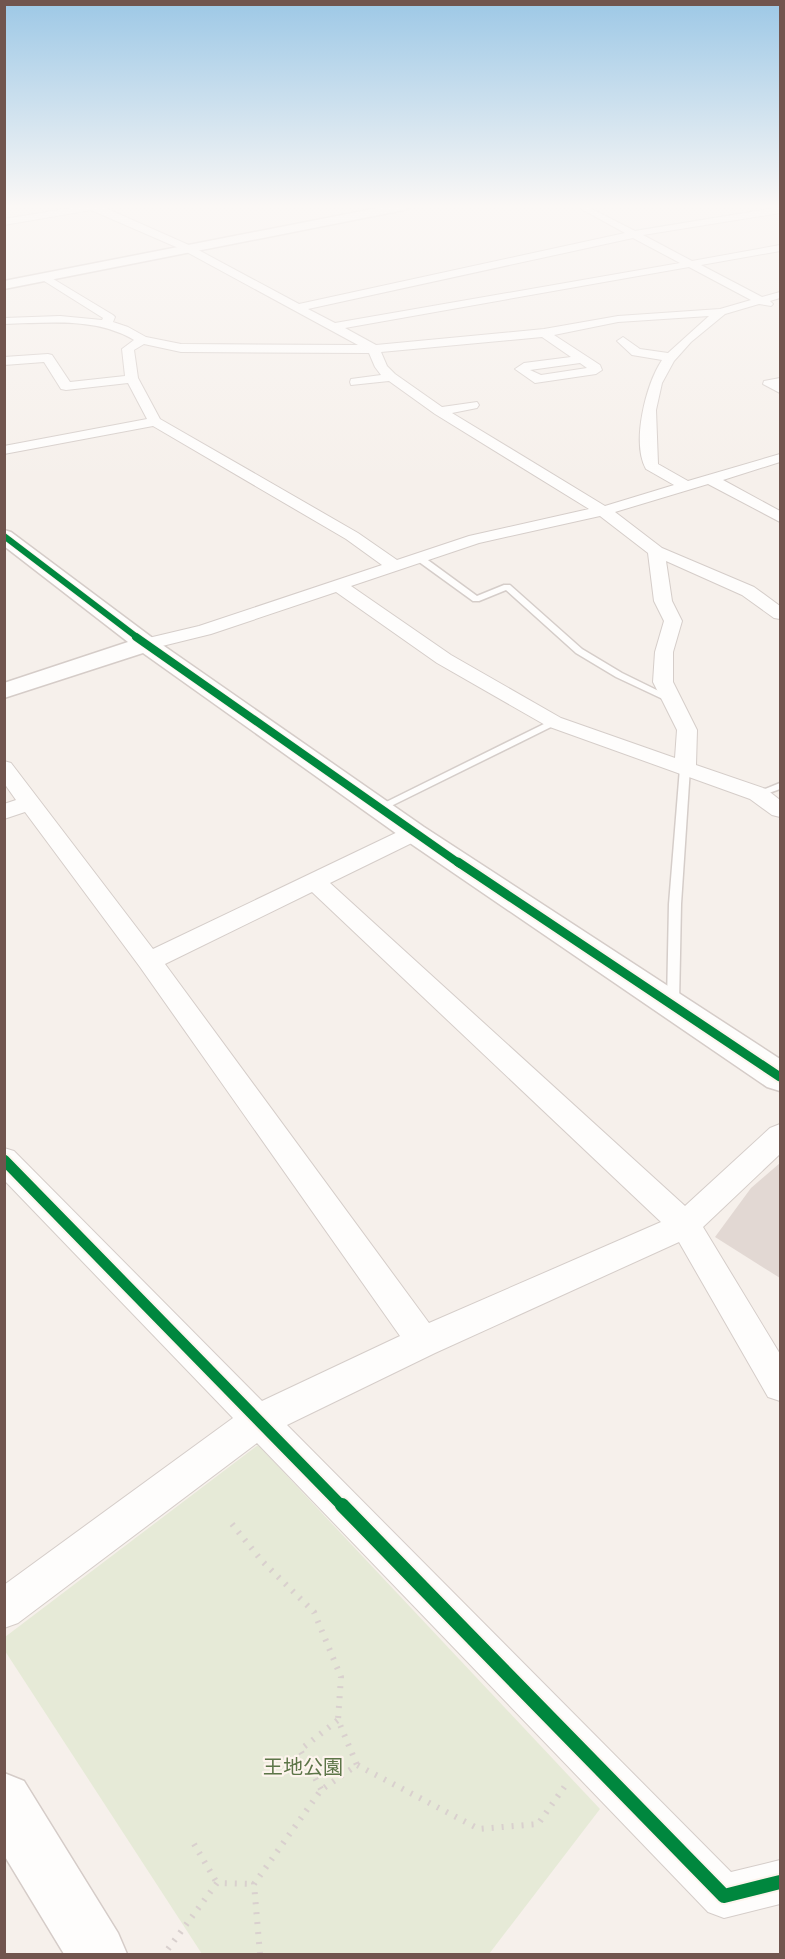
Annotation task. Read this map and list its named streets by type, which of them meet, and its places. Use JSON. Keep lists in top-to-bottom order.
{
  "parks": ["王地公園"]
}
